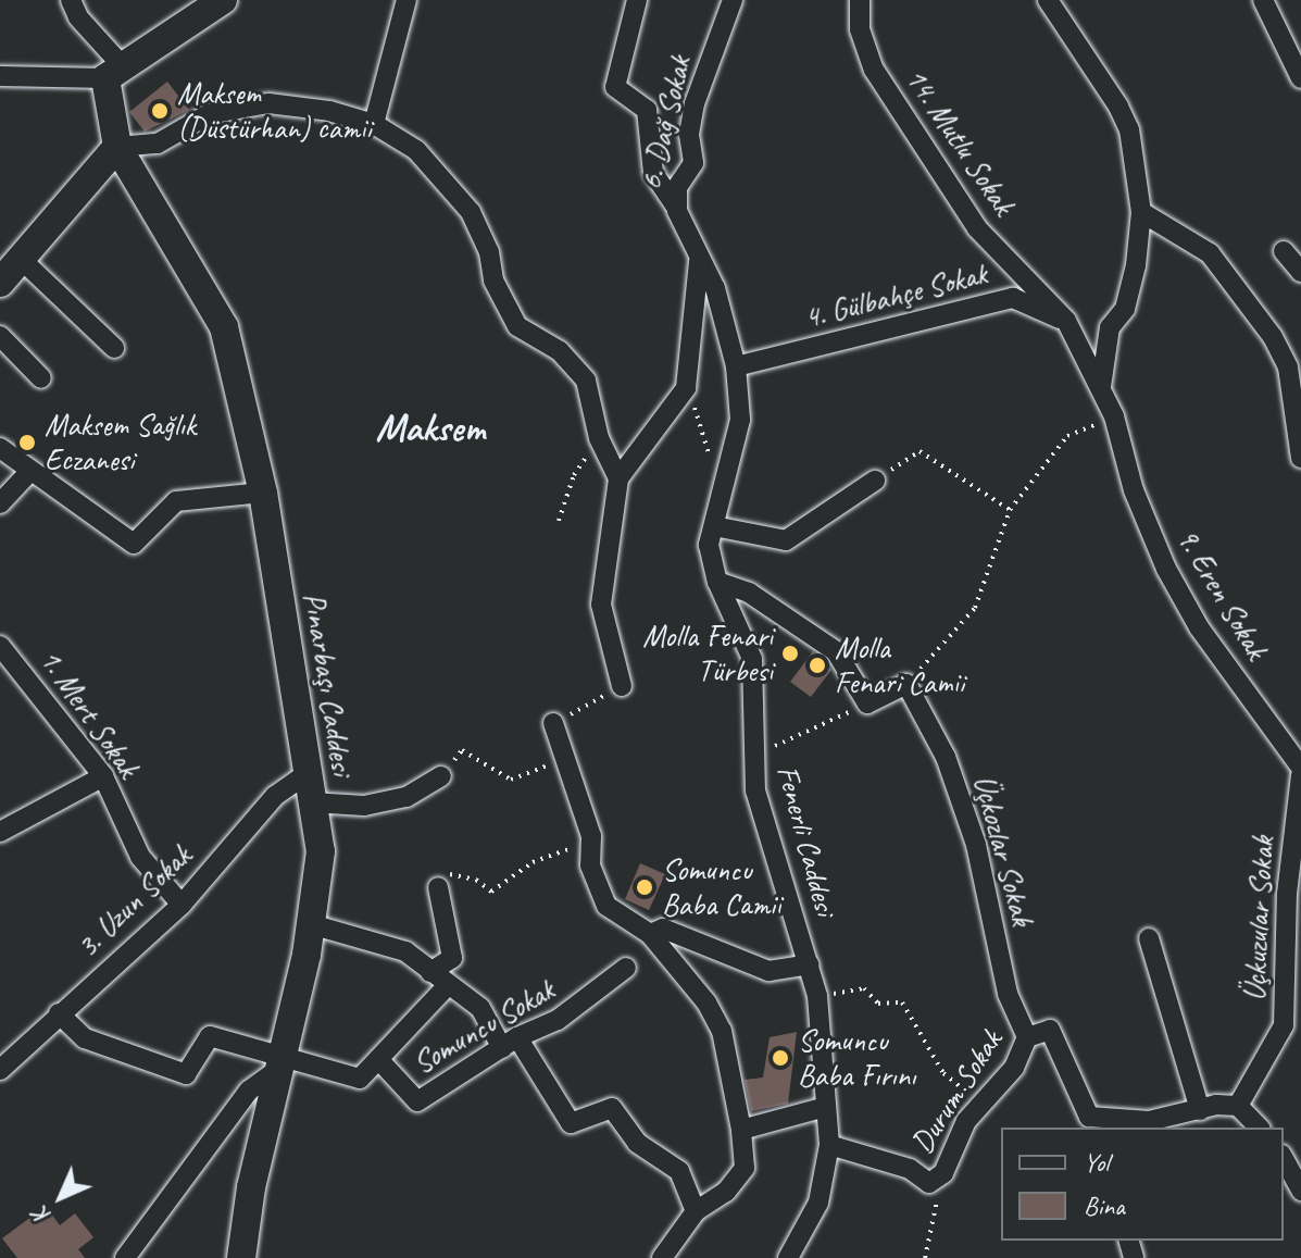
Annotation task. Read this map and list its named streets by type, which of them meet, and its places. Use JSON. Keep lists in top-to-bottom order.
{
  "streets": {
    "main road": ["Pınarbaşı Caddesi"],
    "street": [
      "6. Dağ Sokak",
      "14. Mutlu Sokak",
      "4. Gülbahçe Sokak",
      "9. Eren Sokak",
      "1. Mert Sokak",
      "Fenerli Caddesi",
      "Üçkozlar Sokak",
      "3. Uzun Sokak",
      "Üçkuzular Sokak",
      "Somuncu Sokak",
      "Durum Sokak"
    ]
  },
  "crossings": [
    ["6. Dağ Sokak", "Fenerli Caddesi"],
    ["14. Mutlu Sokak", "4. Gülbahçe Sokak"],
    ["14. Mutlu Sokak", "9. Eren Sokak"],
    ["4. Gülbahçe Sokak", "Fenerli Caddesi"],
    ["Pınarbaşı Caddesi", "3. Uzun Sokak"],
    ["1. Mert Sokak", "3. Uzun Sokak"],
    ["Üçkozlar Sokak", "Durum Sokak"]
  ],
  "districts": ["Maksem"],
  "places": [
    "Maksem (Düstürhan) camii",
    "Maksem Sağlık Eczanesi",
    "Molla Fenari Türbesi",
    "Molla Fenari Camii",
    "Somuncu Baba Camii",
    "Somuncu Baba Fırını"
  ],
  "legend": ["Yol", "Bina"],
  "north": "bottom left"
}
